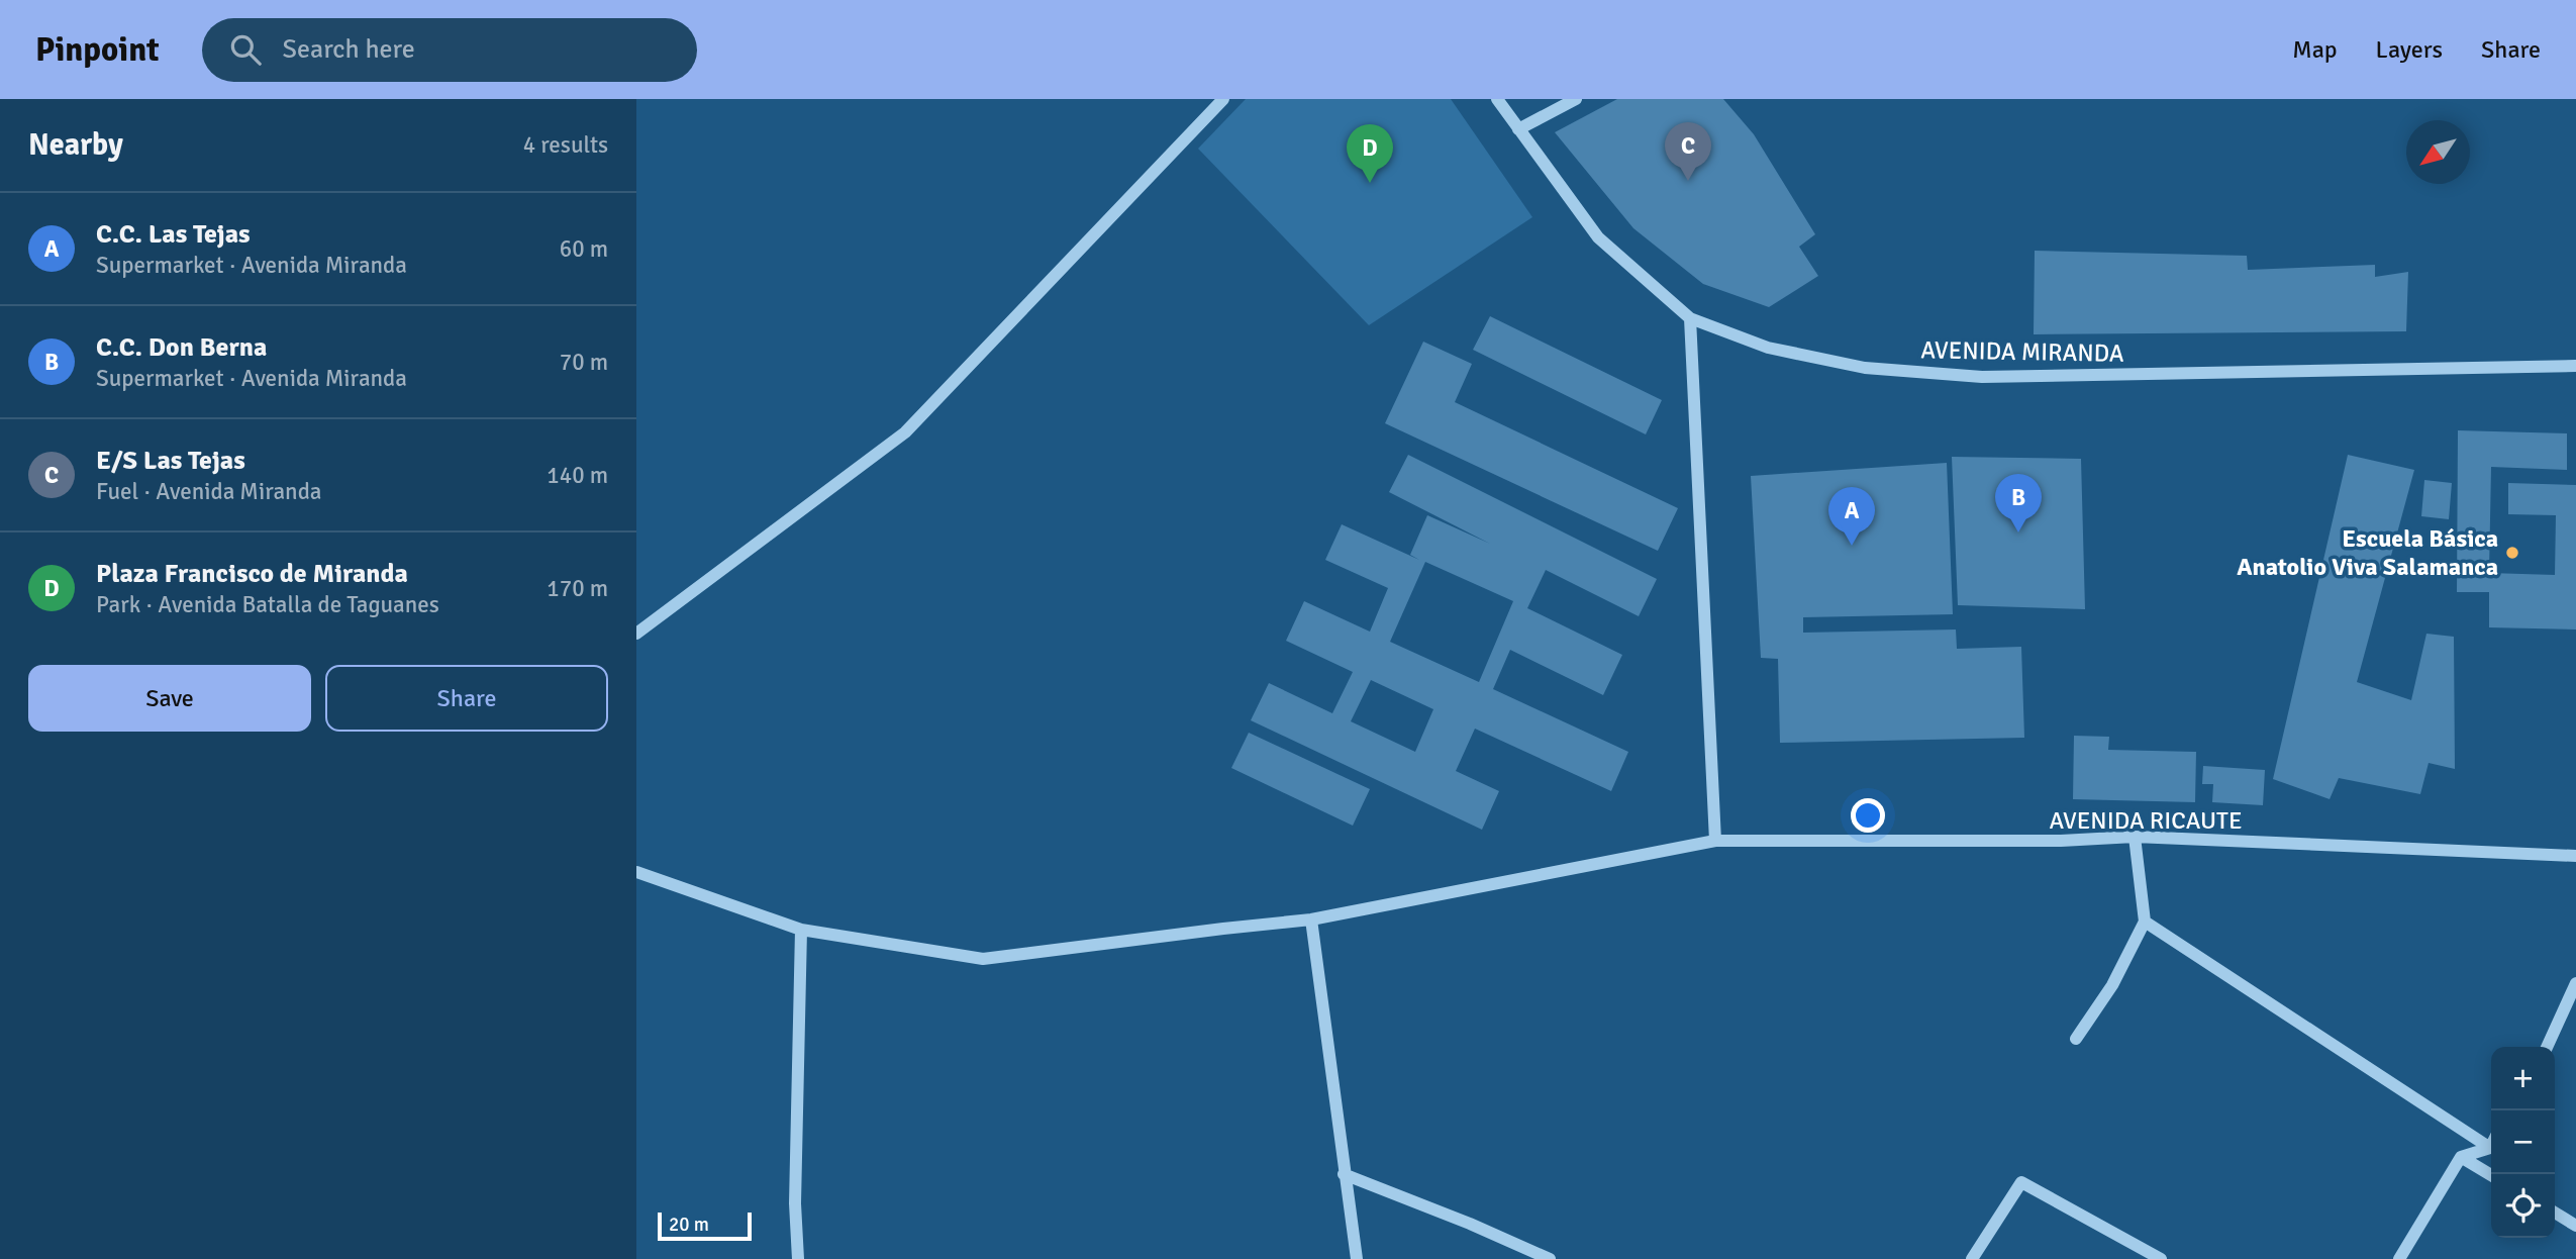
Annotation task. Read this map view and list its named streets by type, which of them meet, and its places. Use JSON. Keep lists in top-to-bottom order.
{
  "streets": {
    "street": ["AVENIDA MIRANDA", "AVENIDA RICAUTE"]
  },
  "places": ["Escuela Básica Anatolio Viva Salamanca"],
  "scale_bar": "20 m",
  "north": "bottom left",
  "page": {
    "header": "Pinpoint",
    "search": "Search here",
    "nav": ["Map", "Layers", "Share"],
    "heading": ["Nearby", "4 results"],
    "pins": [
      "C",
      "D",
      "B",
      "A"
    ],
    "list": [
      {
        "mark": "A",
        "name": "C.C. Las Tejas",
        "note": "Supermarket · Avenida Miranda",
        "value": "60 m"
      },
      {
        "mark": "B",
        "name": "C.C. Don Berna",
        "note": "Supermarket · Avenida Miranda",
        "value": "70 m"
      },
      {
        "mark": "C",
        "name": "E/S Las Tejas",
        "note": "Fuel · Avenida Miranda",
        "value": "140 m"
      },
      {
        "mark": "D",
        "name": "Plaza Francisco de Miranda",
        "note": "Park · Avenida Batalla de Taguanes",
        "value": "170 m"
      }
    ],
    "buttons": ["Save", "Share"],
    "map_buttons": ["+", "−"],
    "scale": "20 m"
  }
}
